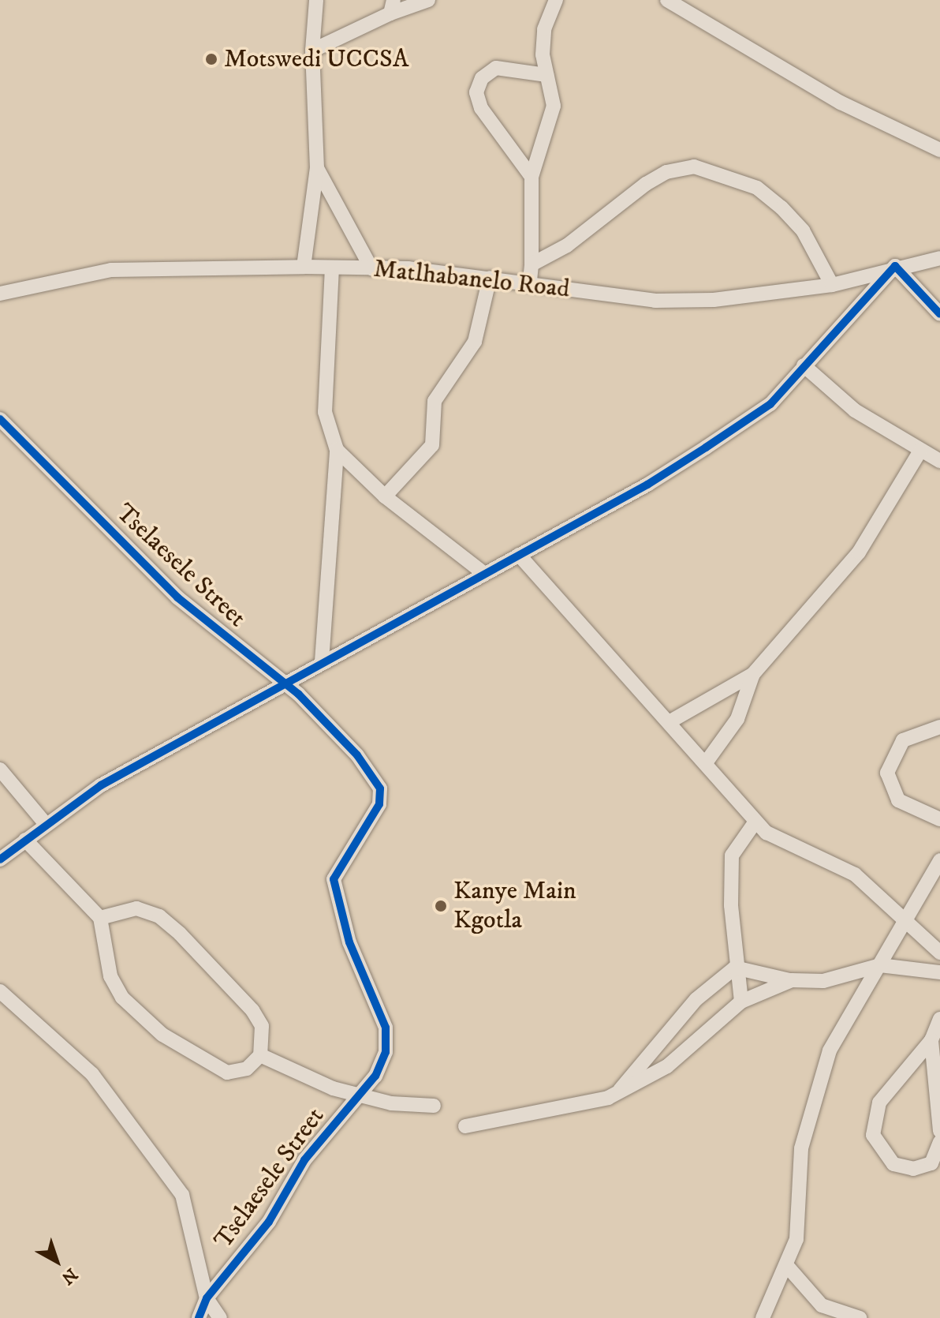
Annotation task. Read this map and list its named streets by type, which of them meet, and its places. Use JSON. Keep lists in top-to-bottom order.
{
  "streets": {
    "street": ["Matlhabanelo Road", "Tselaesele Street"]
  },
  "places": ["Motswedi UCCSA", "Kanye Main Kgotla"],
  "north": "bottom right"
}
